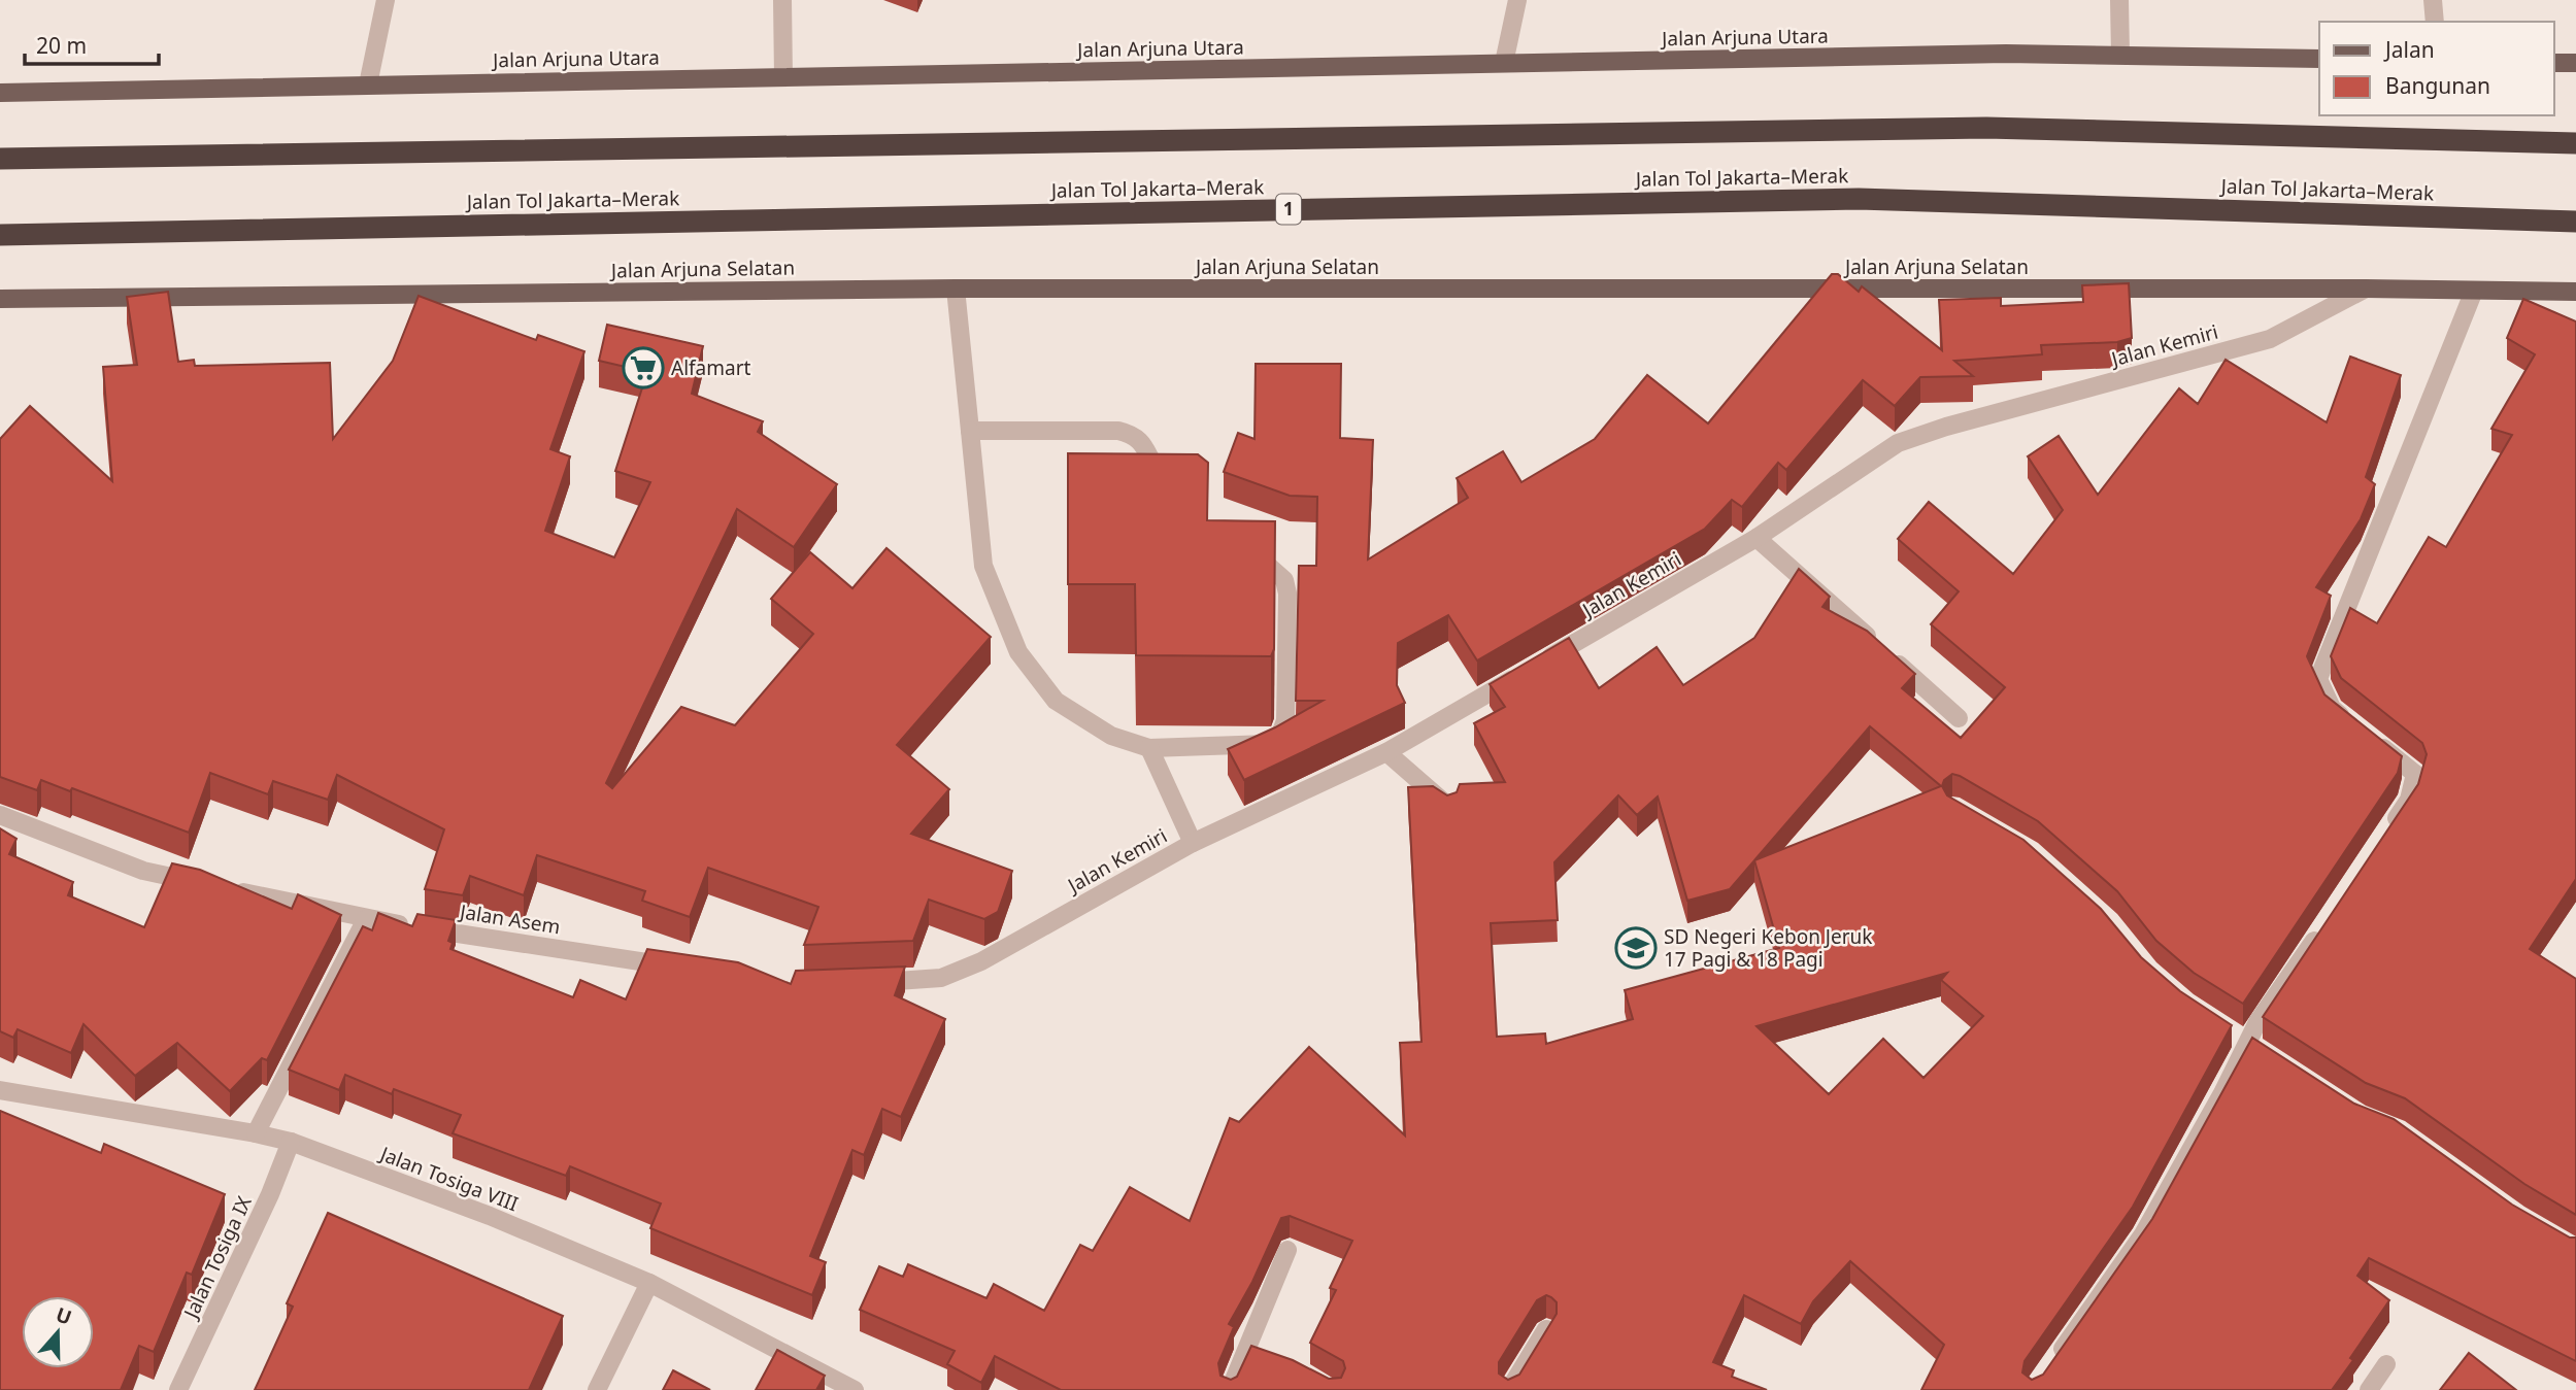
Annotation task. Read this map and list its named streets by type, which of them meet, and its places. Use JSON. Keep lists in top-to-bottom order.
{
  "streets": {
    "highway": ["Jalan Tol Jakarta–Merak", "1"],
    "main road": ["Jalan Arjuna Utara", "Jalan Arjuna Selatan"],
    "street": [
      "Jalan Kemiri",
      "Jalan Asem",
      "Jalan Tosiga VIII",
      "Jalan Tosiga IX"
    ]
  },
  "crossings": [
    ["Jalan Arjuna Selatan", "Jalan Kemiri"],
    ["Jalan Tosiga VIII", "Jalan Tosiga IX"]
  ],
  "places": {
    "supermarket": ["Alfamart"],
    "school or university": ["SD Negeri Kebon Jeruk 17 Pagi & 18 Pagi"]
  },
  "legend": ["Jalan", "Bangunan"],
  "scale_bar": "20 m",
  "north": "top"
}
